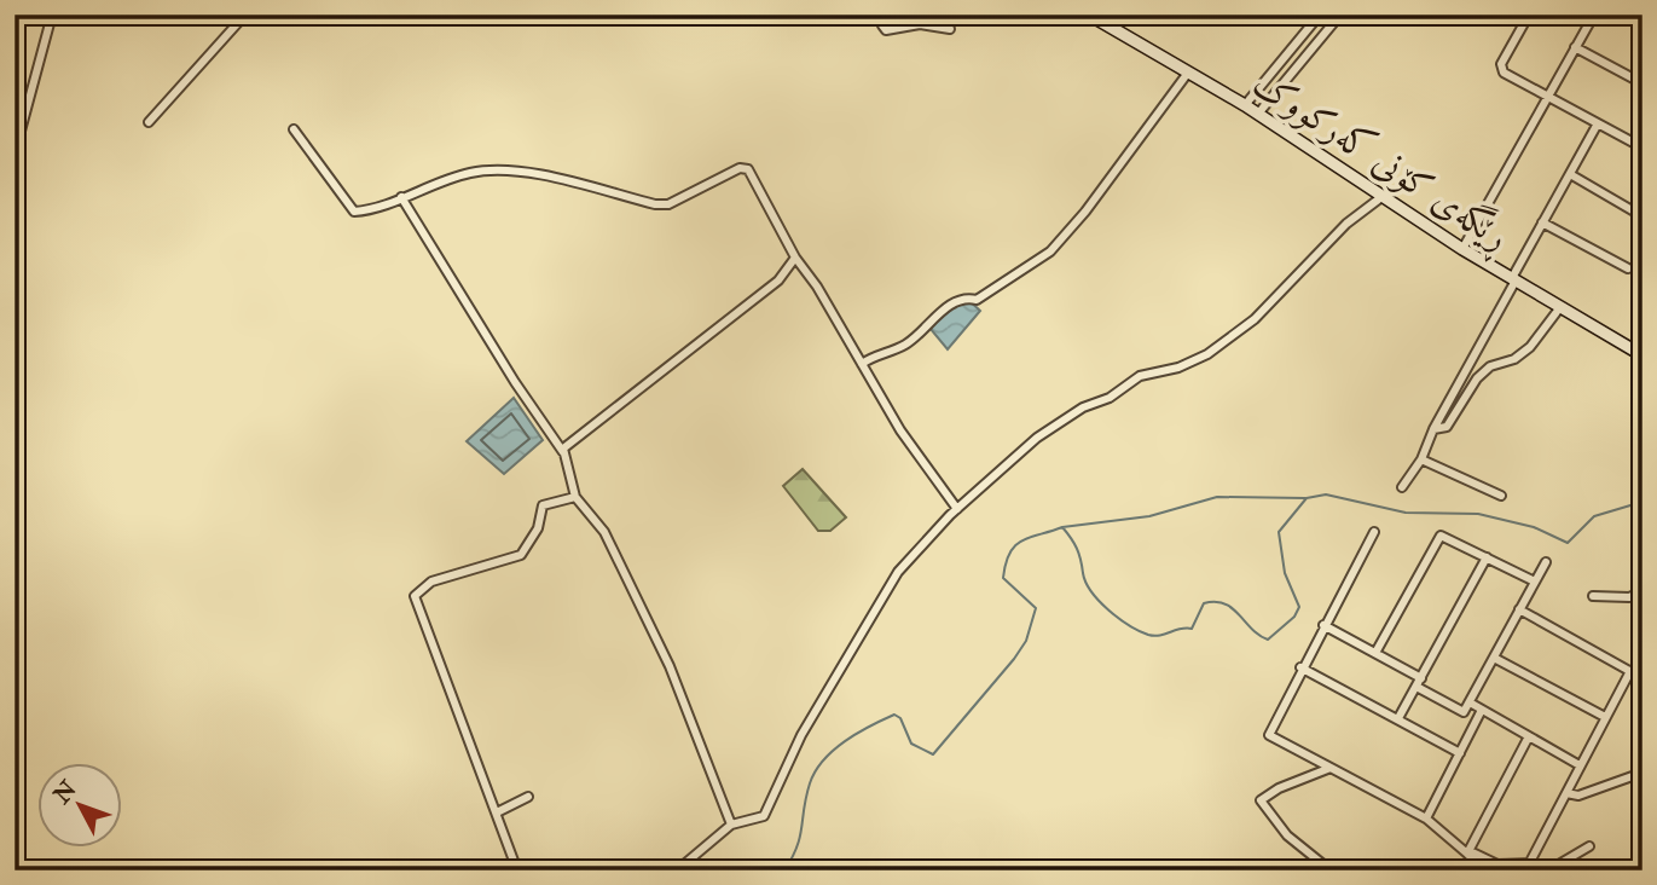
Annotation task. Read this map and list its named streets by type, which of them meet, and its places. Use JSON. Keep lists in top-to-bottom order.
{
  "streets": {
    "street": ["ڕێگەی کۆنی کەرکووک"]
  },
  "north": "top left"
}
